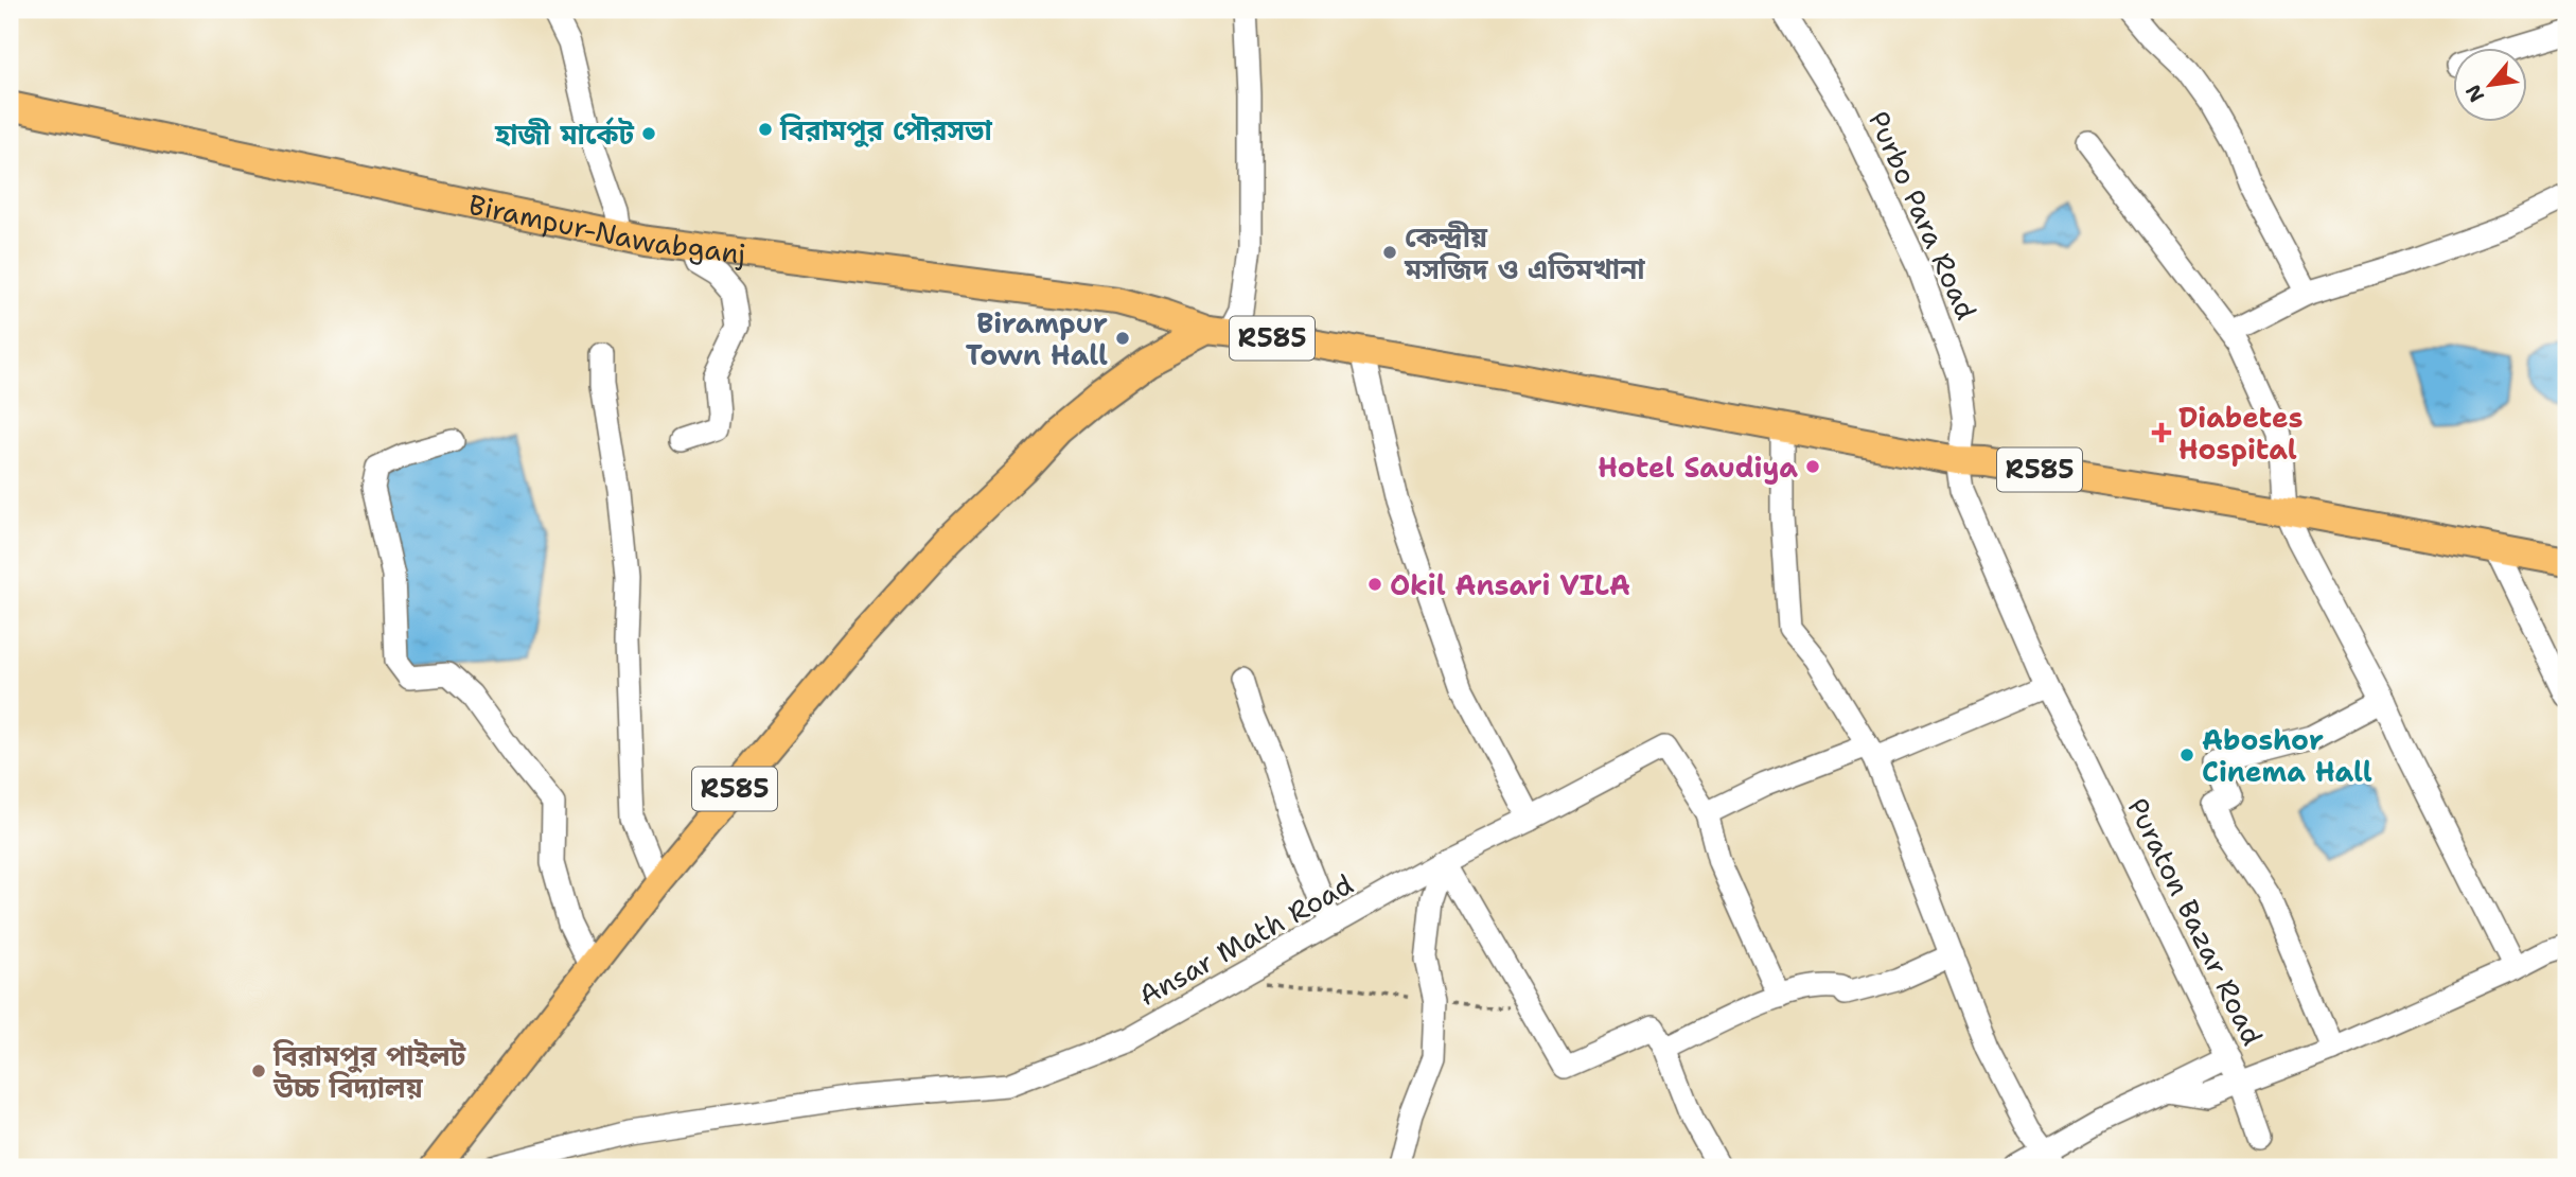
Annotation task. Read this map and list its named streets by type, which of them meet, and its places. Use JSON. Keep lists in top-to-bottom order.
{
  "streets": {
    "main road": ["Birampur-Nawabganj", "R585"],
    "street": ["Purbo Para Road", "Puraton Bazar Road", "Ansar Math Road"]
  },
  "crossings": [
    ["Purbo Para Road", "R585"],
    ["Purbo Para Road", "Puraton Bazar Road"],
    ["Birampur-Nawabganj", "R585"],
    ["R585", "Puraton Bazar Road"]
  ],
  "places": {
    "other": [
      "বিরামপুর পৌরসভা",
      "হাজী মার্কেট",
      "কেন্দ্রীয় মসজিদ ও এতিমখানা",
      "Birampur Town Hall",
      "Hotel Saudiya",
      "Okil Ansari VILA",
      "Aboshor Cinema Hall",
      "বিরামপুর পাইলট উচ্চ বিদ্যালয়"
    ],
    "health": ["Diabetes Hospital"]
  },
  "north": "bottom left"
}
